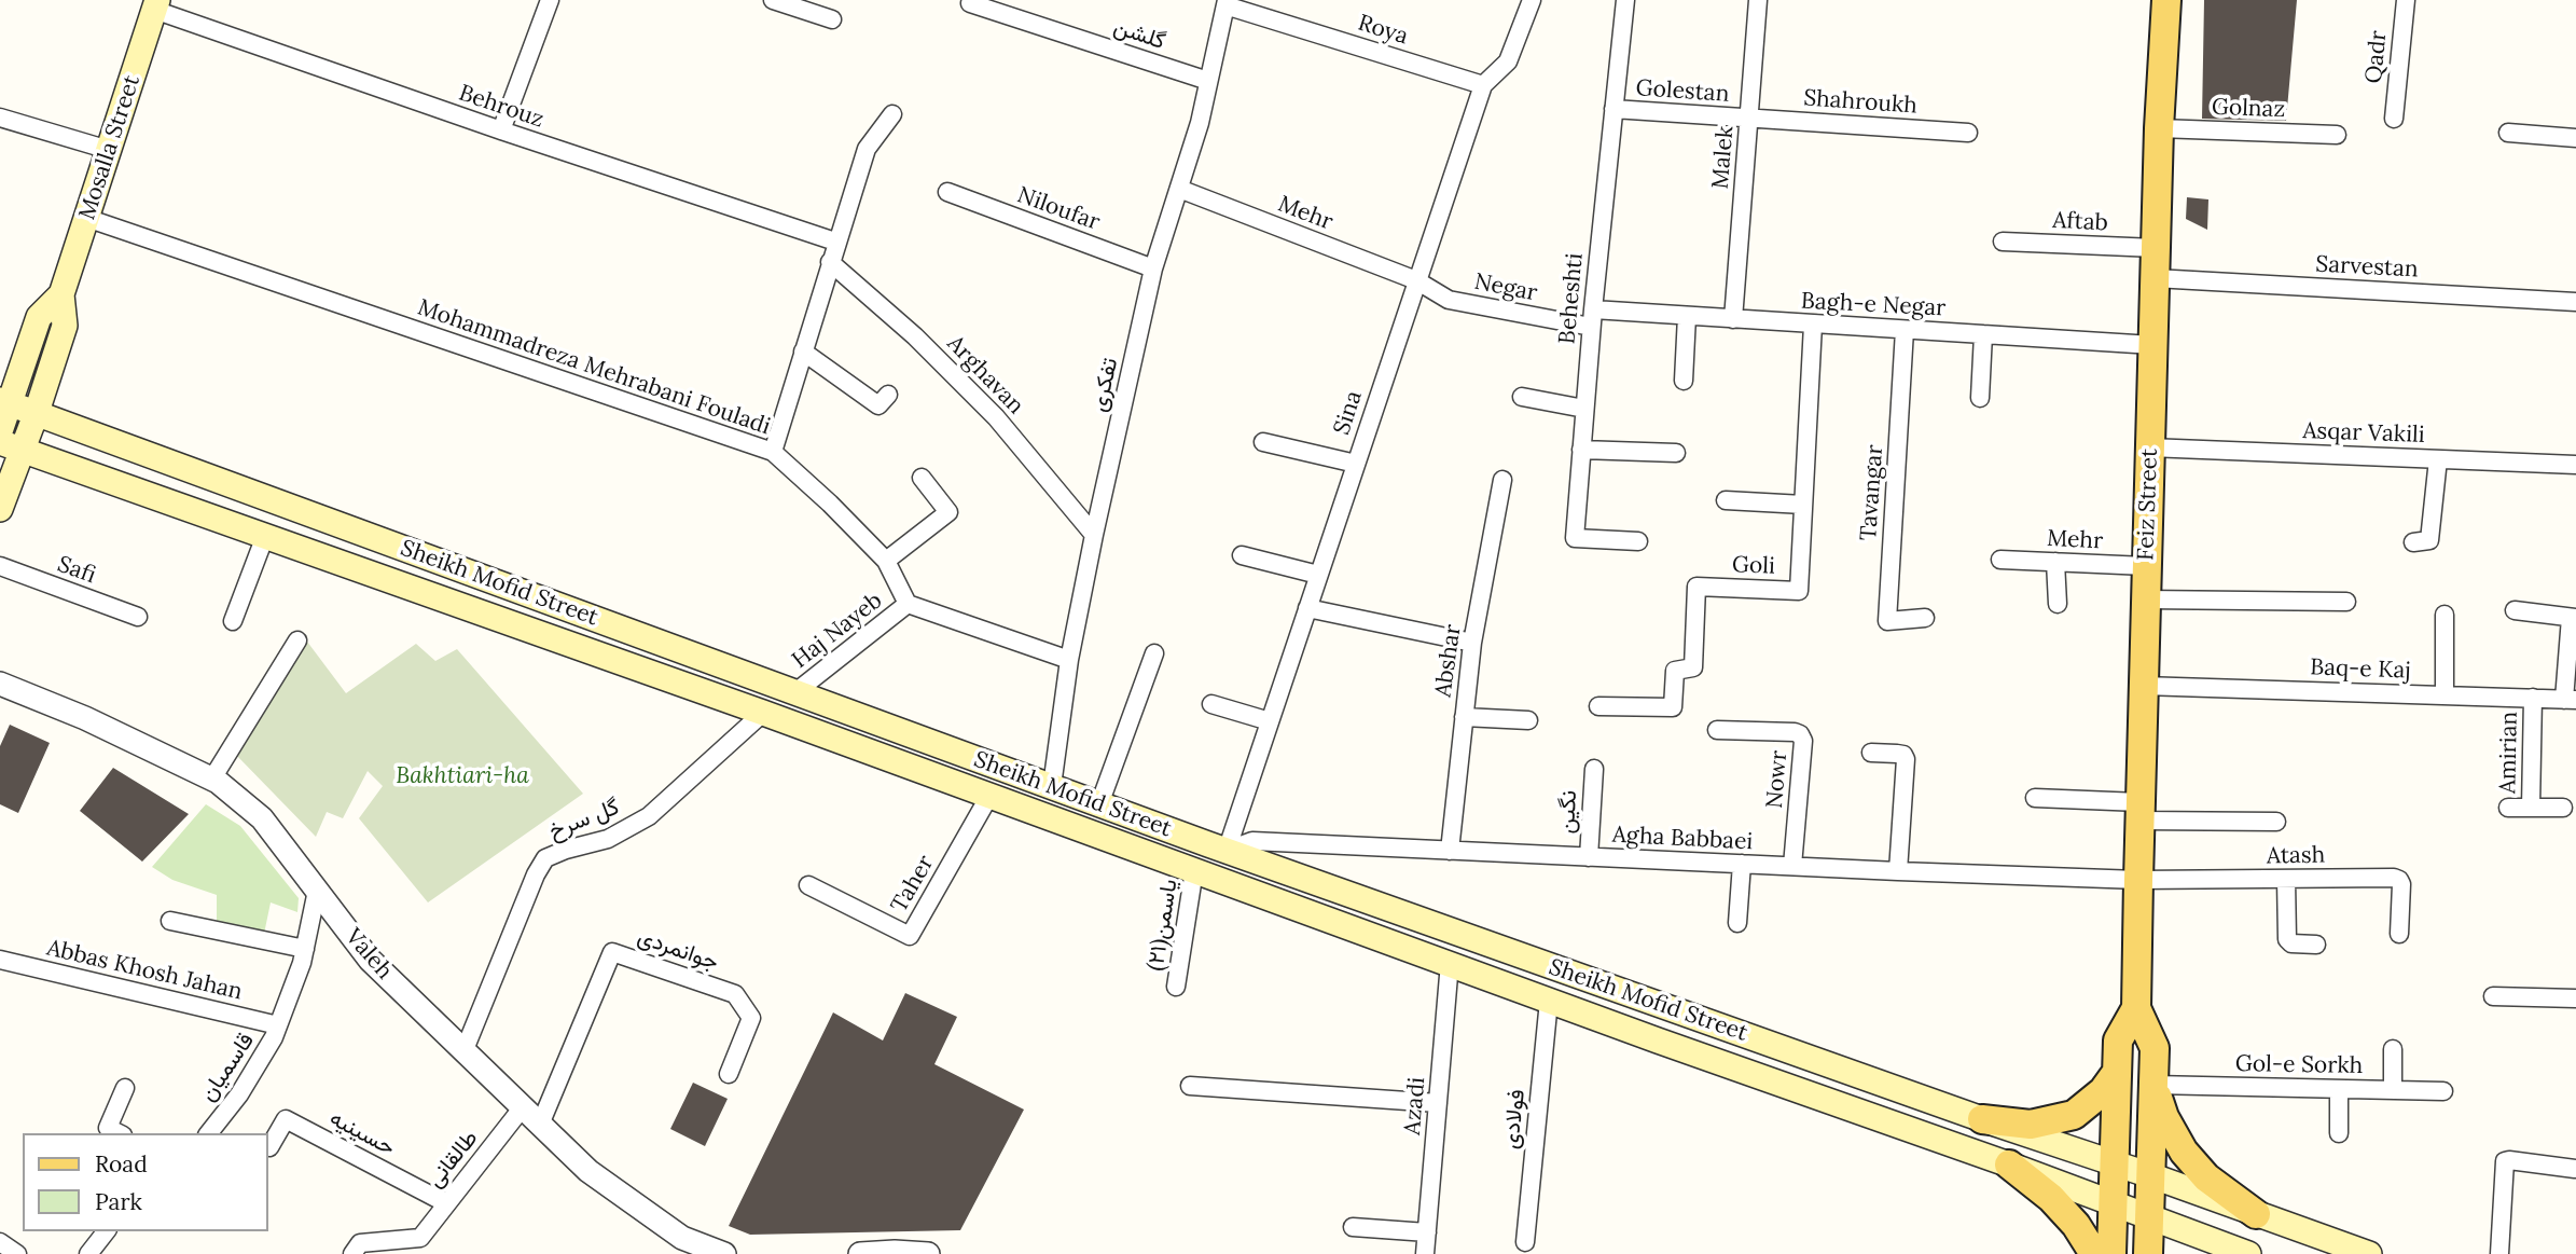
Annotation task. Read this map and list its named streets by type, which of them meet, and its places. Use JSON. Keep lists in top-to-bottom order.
{
  "streets": {
    "main road": ["Mosalla Street", "Feiz Street", "Sheikh Mofid Street"],
    "street": [
      "Roya",
      "گلشن",
      "Qadr",
      "Golestan",
      "Shahroukh",
      "Behrouz",
      "Golnaz",
      "Malek",
      "Niloufar",
      "Mehr",
      "Aftab",
      "Sarvestan",
      "Negar",
      "Beheshti",
      "Bagh-e Negar",
      "Mohammadreza Mehrabani Fouladi",
      "Arghavan",
      "تفکری",
      "Sina",
      "Asqar Vakili",
      "Tavangar",
      "Goli",
      "Safi",
      "Haj Nayeb",
      "Abshar",
      "Baq-e Kaj",
      "Amirian",
      "Nowr",
      "نگین",
      "گل سرخ",
      "Agha Babbaei",
      "Atash",
      "Taher",
      "یاسمن(۲۱)",
      "جوانمردی",
      "Valeh",
      "Abbas Khosh Jahan",
      "Gol-e Sorkh",
      "قاسمیان",
      "Azadi",
      "فولادی",
      "حسینیه",
      "طالقانی"
    ]
  },
  "crossings": [
    ["Roya", "تفکری"],
    ["Roya", "Sina"],
    ["گلشن", "تفکری"],
    ["Golestan", "Shahroukh"],
    ["Golestan", "Malek"],
    ["Golestan", "Beheshti"],
    ["Shahroukh", "Malek"],
    ["Behrouz", "Mosalla Street"],
    ["Golnaz", "Feiz Street"],
    ["Mosalla Street", "Mohammadreza Mehrabani Fouladi"],
    ["Mosalla Street", "Sheikh Mofid Street"],
    ["Malek", "Bagh-e Negar"],
    ["Niloufar", "تفکری"],
    ["Mehr", "Negar"],
    ["Mehr", "تفکری"],
    ["Mehr", "Sina"],
    ["Mehr", "Feiz Street"],
    ["Aftab", "Feiz Street"],
    ["Sarvestan", "Feiz Street"],
    ["Negar", "Beheshti"],
    ["Negar", "Bagh-e Negar"],
    ["Negar", "Sina"],
    ["Beheshti", "Bagh-e Negar"],
    ["Bagh-e Negar", "Tavangar"],
    ["Bagh-e Negar", "Feiz Street"],
    ["Bagh-e Negar", "Goli"],
    ["Mohammadreza Mehrabani Fouladi", "Haj Nayeb"],
    ["Arghavan", "تفکری"],
    ["تفکری", "Sheikh Mofid Street"],
    ["Sina", "Sheikh Mofid Street"],
    ["Sina", "Agha Babbaei"],
    ["Asqar Vakili", "Feiz Street"],
    ["Feiz Street", "Baq-e Kaj"],
    ["Feiz Street", "Agha Babbaei"],
    ["Feiz Street", "Atash"],
    ["Sheikh Mofid Street", "Haj Nayeb"],
    ["Sheikh Mofid Street", "گل سرخ"],
    ["Sheikh Mofid Street", "Agha Babbaei"],
    ["Sheikh Mofid Street", "Taher"],
    ["Sheikh Mofid Street", "یاسمن(۲۱)"],
    ["Sheikh Mofid Street", "Azadi"],
    ["Sheikh Mofid Street", "فولادی"],
    ["Abshar", "Agha Babbaei"],
    ["Baq-e Kaj", "Amirian"],
    ["Nowr", "Agha Babbaei"],
    ["نگین", "Agha Babbaei"],
    ["گل سرخ", "Valeh"],
    ["Agha Babbaei", "Atash"],
    ["جوانمردی", "Valeh"],
    ["Valeh", "قاسمیان"],
    ["Valeh", "طالقانی"],
    ["Abbas Khosh Jahan", "قاسمیان"],
    ["حسینیه", "طالقانی"]
  ],
  "parks": ["Bakhtiari-ha"],
  "legend": ["Road", "Park"]
}
